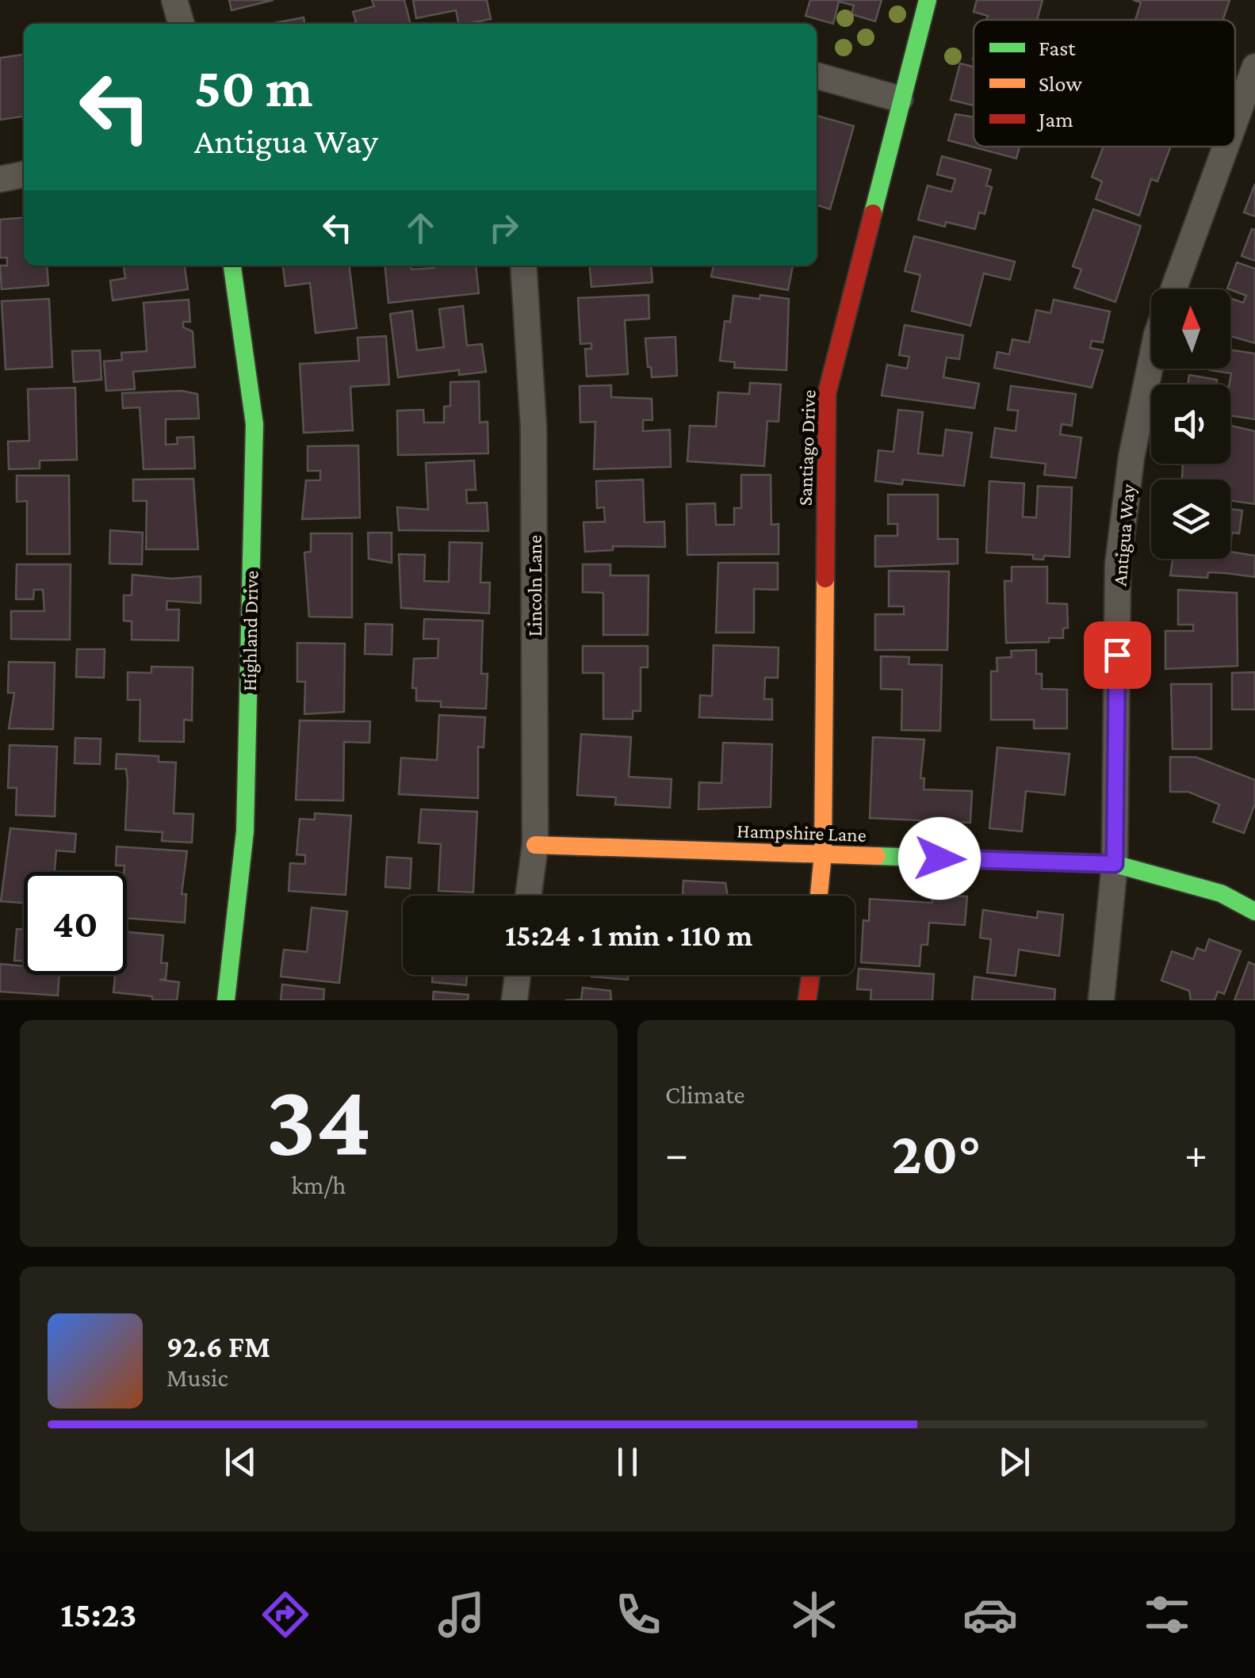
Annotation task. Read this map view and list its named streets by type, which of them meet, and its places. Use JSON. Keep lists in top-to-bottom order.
{
  "streets": {
    "street": [
      "Santiago Drive",
      "Antigua Way",
      "Lincoln Lane",
      "Highland Drive",
      "Hampshire Lane"
    ]
  },
  "crossings": [
    ["Santiago Drive", "Hampshire Lane"],
    ["Antigua Way", "Hampshire Lane"],
    ["Lincoln Lane", "Hampshire Lane"]
  ],
  "legend": ["Fast", "Slow", "Jam"],
  "north": "top",
  "page": {
    "turn": ["50 m", "Antigua Way"],
    "limit": "40",
    "trip": "15:24 · 1 min · 110 m",
    "tile": [
      ["34", "km/h"],
      "Climate"
    ],
    "heat": ["−", "20°", "+"],
    "song": ["92.6 FM", "Music"],
    "tabs": "15:23"
  }
}
